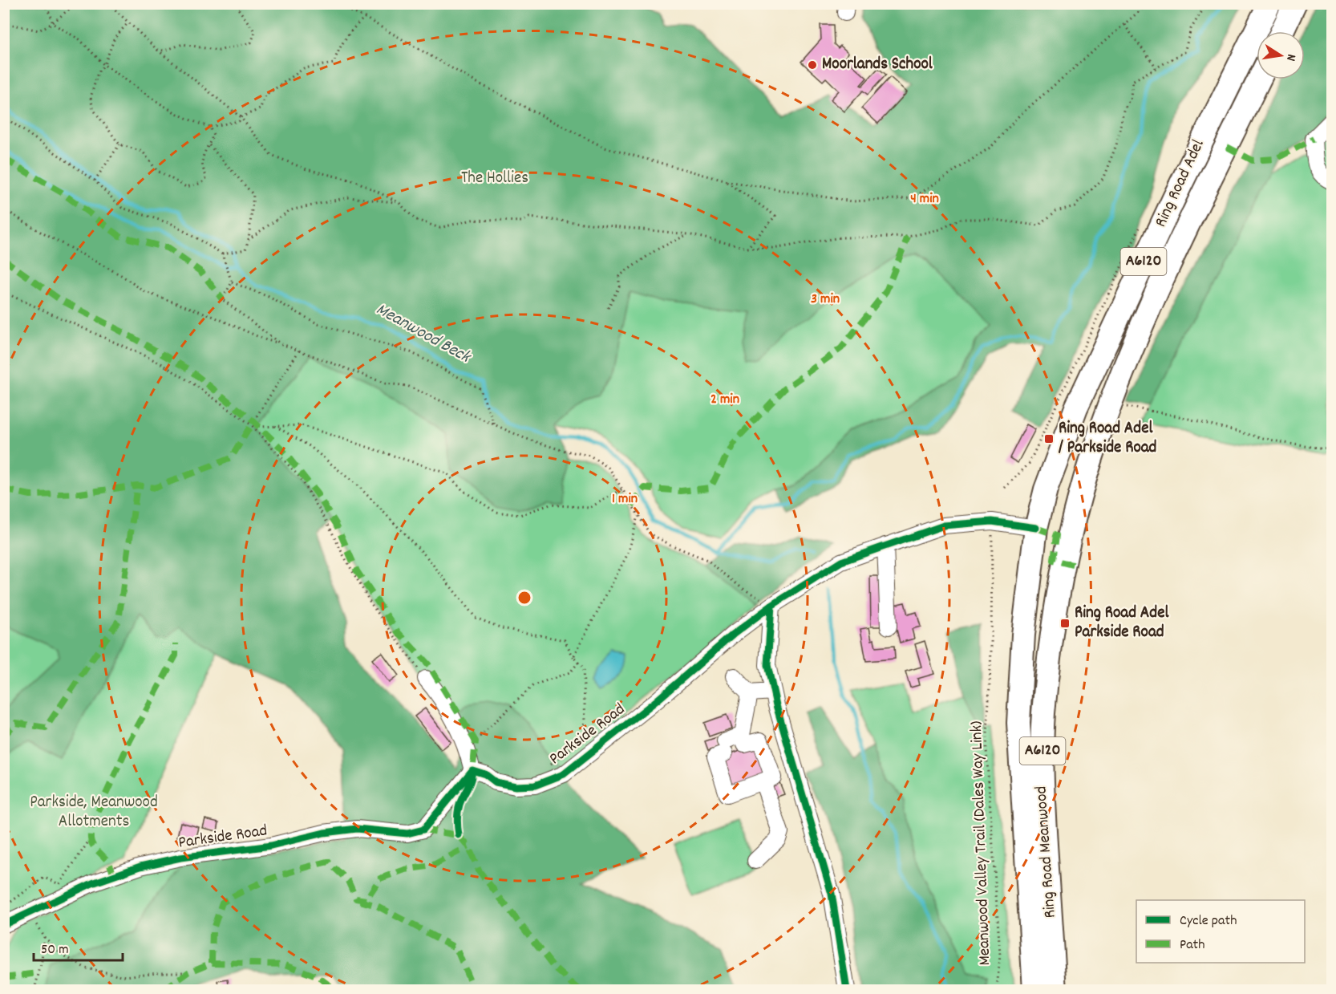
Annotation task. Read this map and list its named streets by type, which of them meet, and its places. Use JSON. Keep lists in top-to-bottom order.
{
  "streets": {
    "highway": ["Ring Road Adel", "A6120", "Ring Road Meanwood"],
    "street": ["Parkside Road"],
    "path": ["Meanwood Valley Trail (Dales Way Link)"]
  },
  "crossings": [
    ["Ring Road Adel", "Parkside Road"],
    ["Ring Road Adel", "Ring Road Meanwood"],
    ["Parkside Road", "Meanwood Valley Trail (Dales Way Link)"],
    ["Parkside Road", "Ring Road Meanwood"]
  ],
  "water": ["Meanwood Beck"],
  "parks": ["The Hollies", "Parkside, Meanwood Allotments"],
  "places": {
    "other": ["Moorlands School"],
    "transit": ["Ring Road Adel / Parkside Road", "Ring Road Adel Parkside Road"]
  },
  "legend": ["Cycle path", "Path"],
  "scale_bar": "50 m",
  "north": "right",
  "rings": [
    "4 min",
    "3 min",
    "2 min",
    "1 min"
  ]
}
